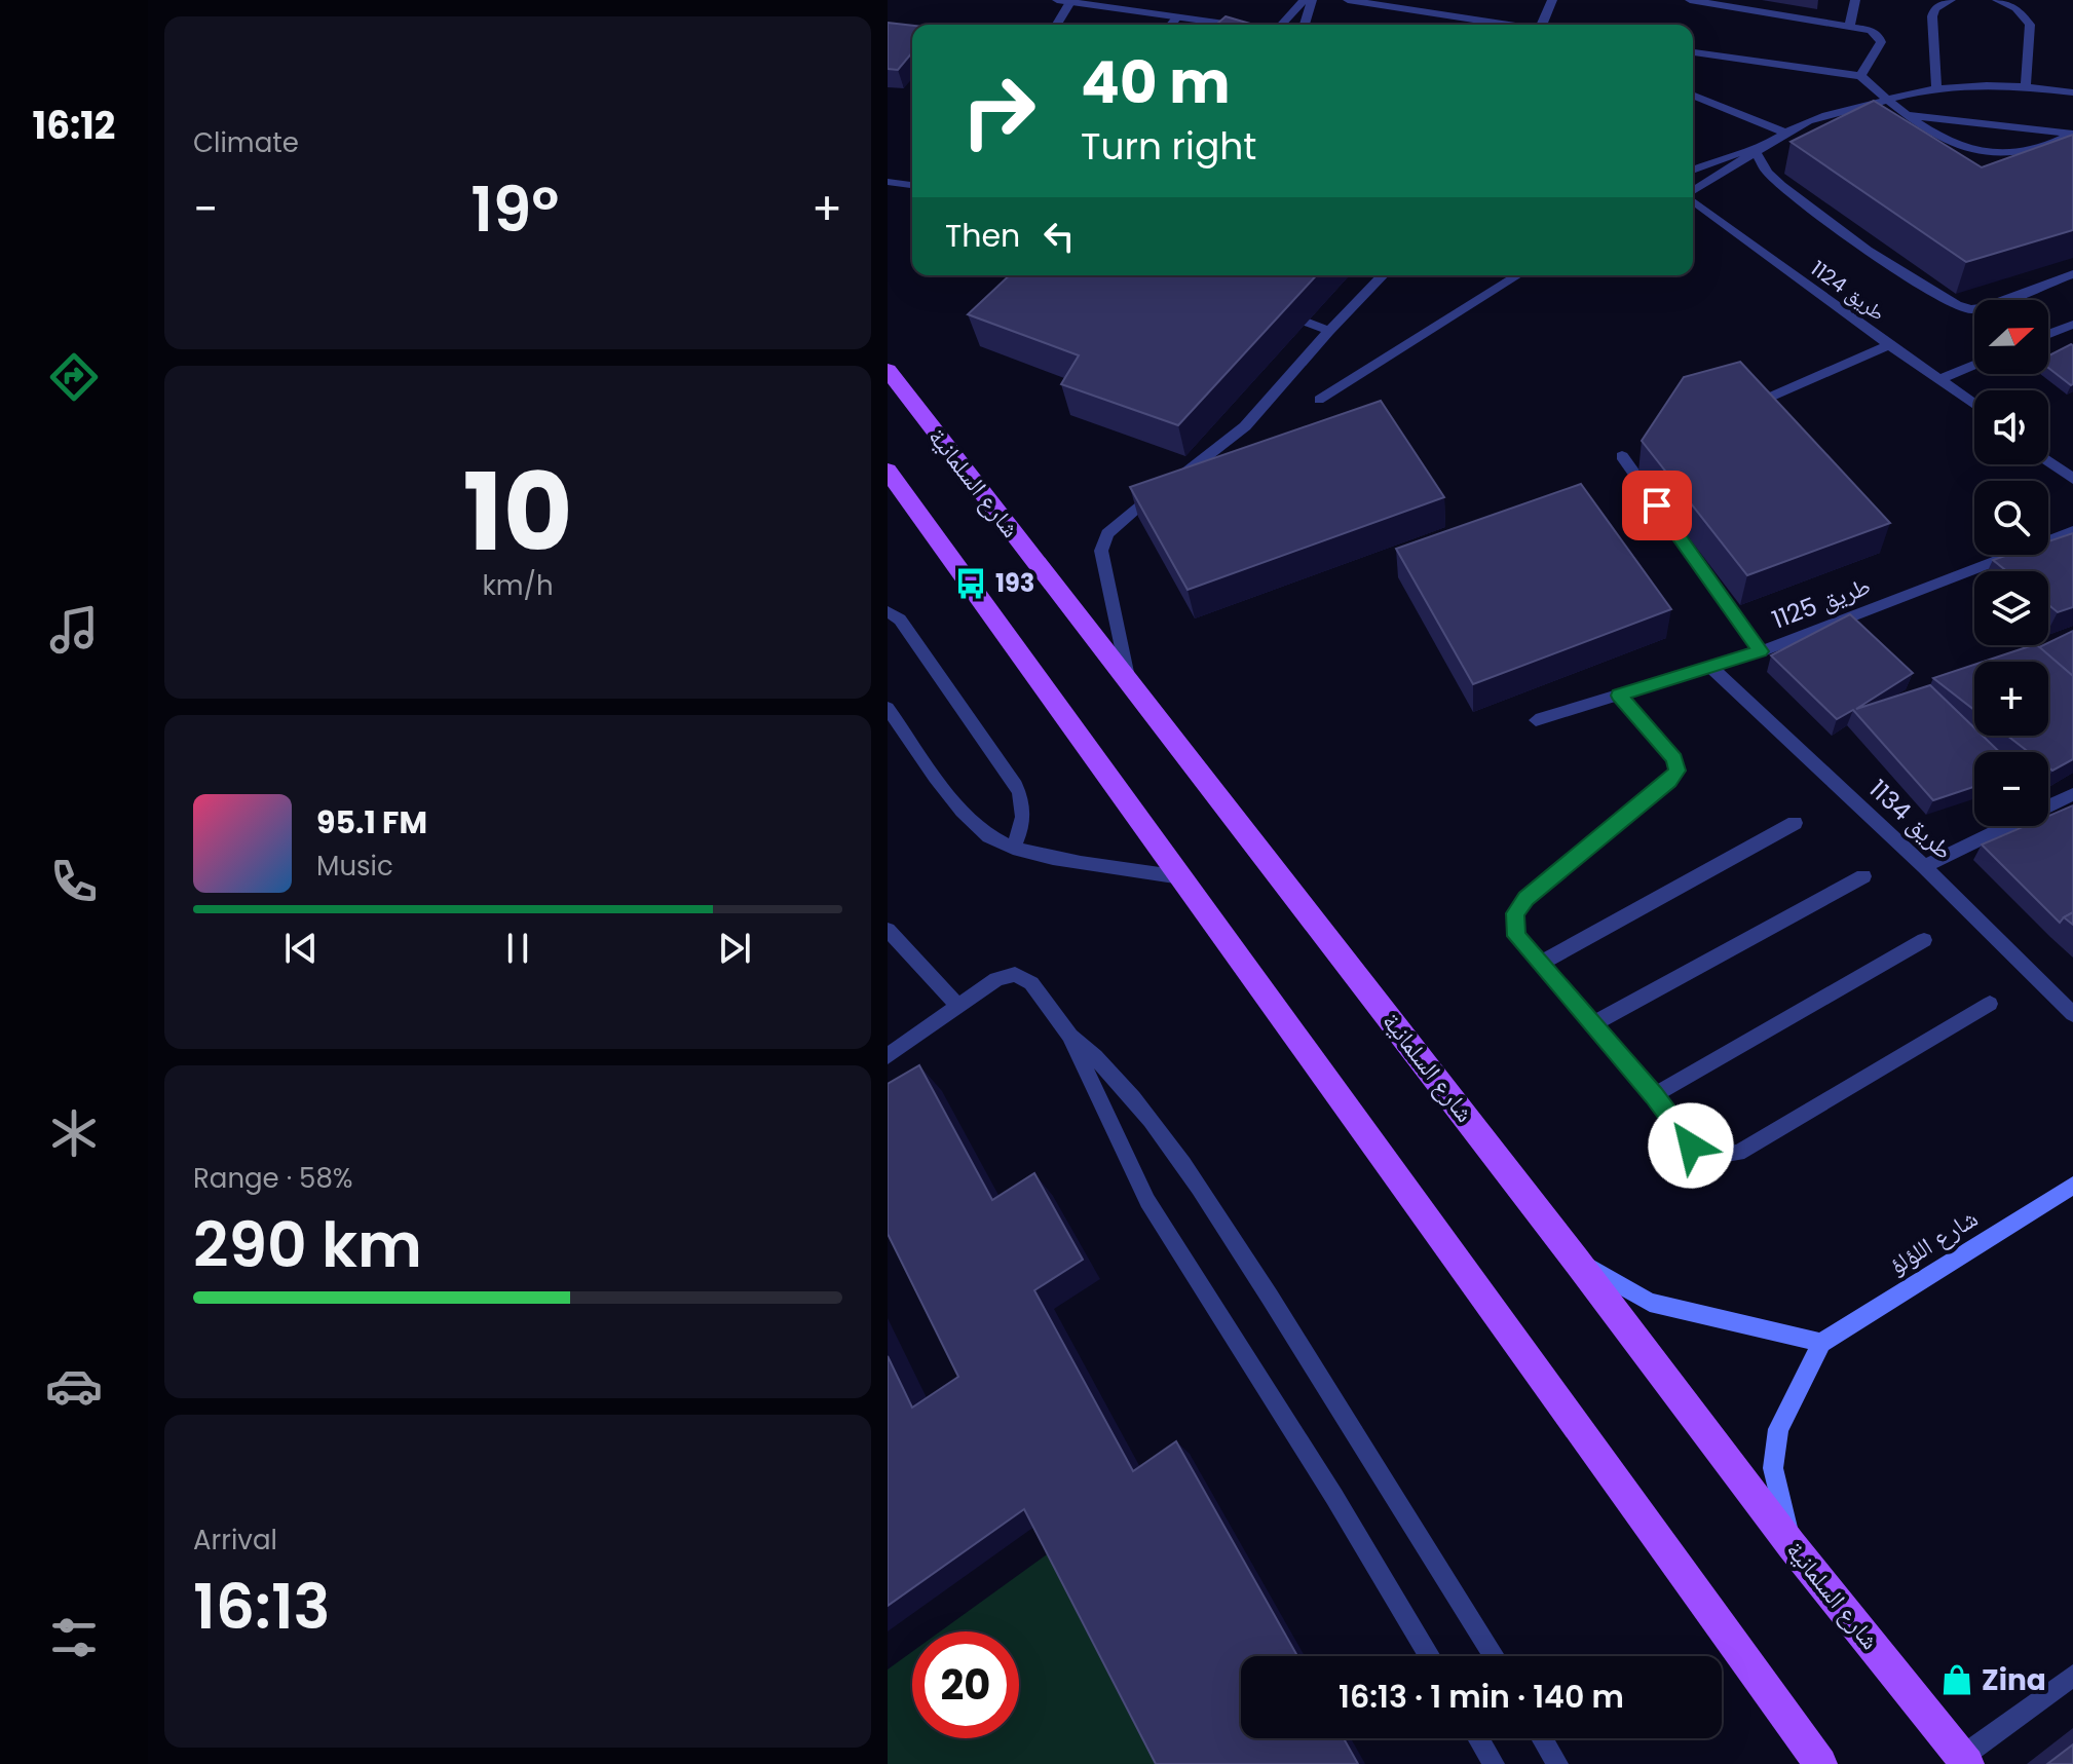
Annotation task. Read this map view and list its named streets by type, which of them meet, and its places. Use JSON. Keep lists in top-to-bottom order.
{
  "streets": {
    "main road": ["شارع السلمانية"],
    "street": [
      "طريق 1124",
      "طريق 1125",
      "طريق 1134",
      "شارع اللؤلؤ"
    ]
  },
  "crossings": [
    ["طريق 1125", "طريق 1134"]
  ],
  "places": {
    "bus stop": ["193"],
    "shop": ["Zina"]
  },
  "north": "right",
  "page": {
    "tabs": "16:12",
    "tile": [
      "Climate",
      ["10", "km/h"],
      ["Range · 58%", "290 km"],
      ["Arrival", "16:13"]
    ],
    "turn": ["40 m", "Turn right"],
    "heat": ["−", "19°", "+"],
    "then": "Then",
    "map_buttons": ["+", "−"],
    "song": ["95.1 FM", "Music"],
    "limit": "20",
    "trip": "16:13 · 1 min · 140 m"
  }
}
